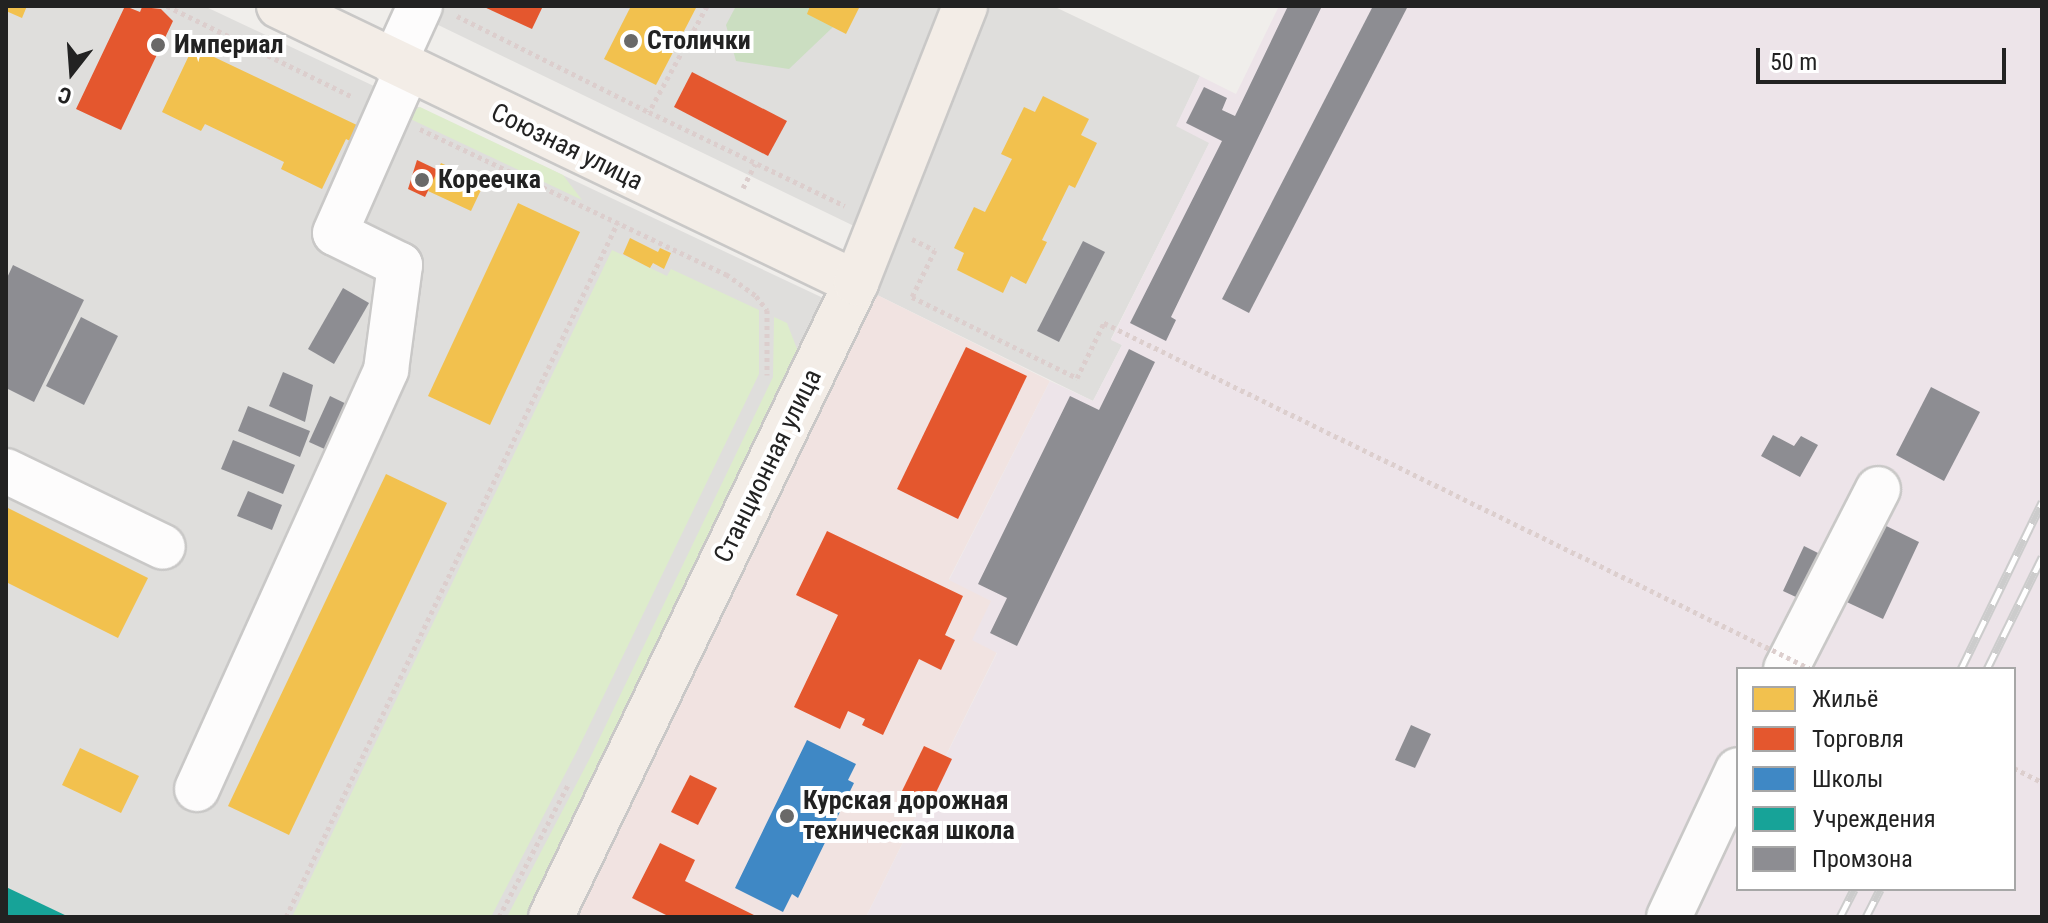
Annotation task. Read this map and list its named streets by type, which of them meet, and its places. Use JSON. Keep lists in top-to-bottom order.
{
  "streets": {
    "main road": ["Союзная улица", "Станционная улица"]
  },
  "crossings": [
    ["Союзная улица", "Станционная улица"]
  ],
  "places": [
    "Столички",
    "Империал",
    "Кореечка",
    "Курская дорожная техническая школа"
  ],
  "legend": [
    "Жильё",
    "Торговля",
    "Школы",
    "Учреждения",
    "Промзона"
  ],
  "scale_bar": "50 m",
  "north": "bottom"
}
